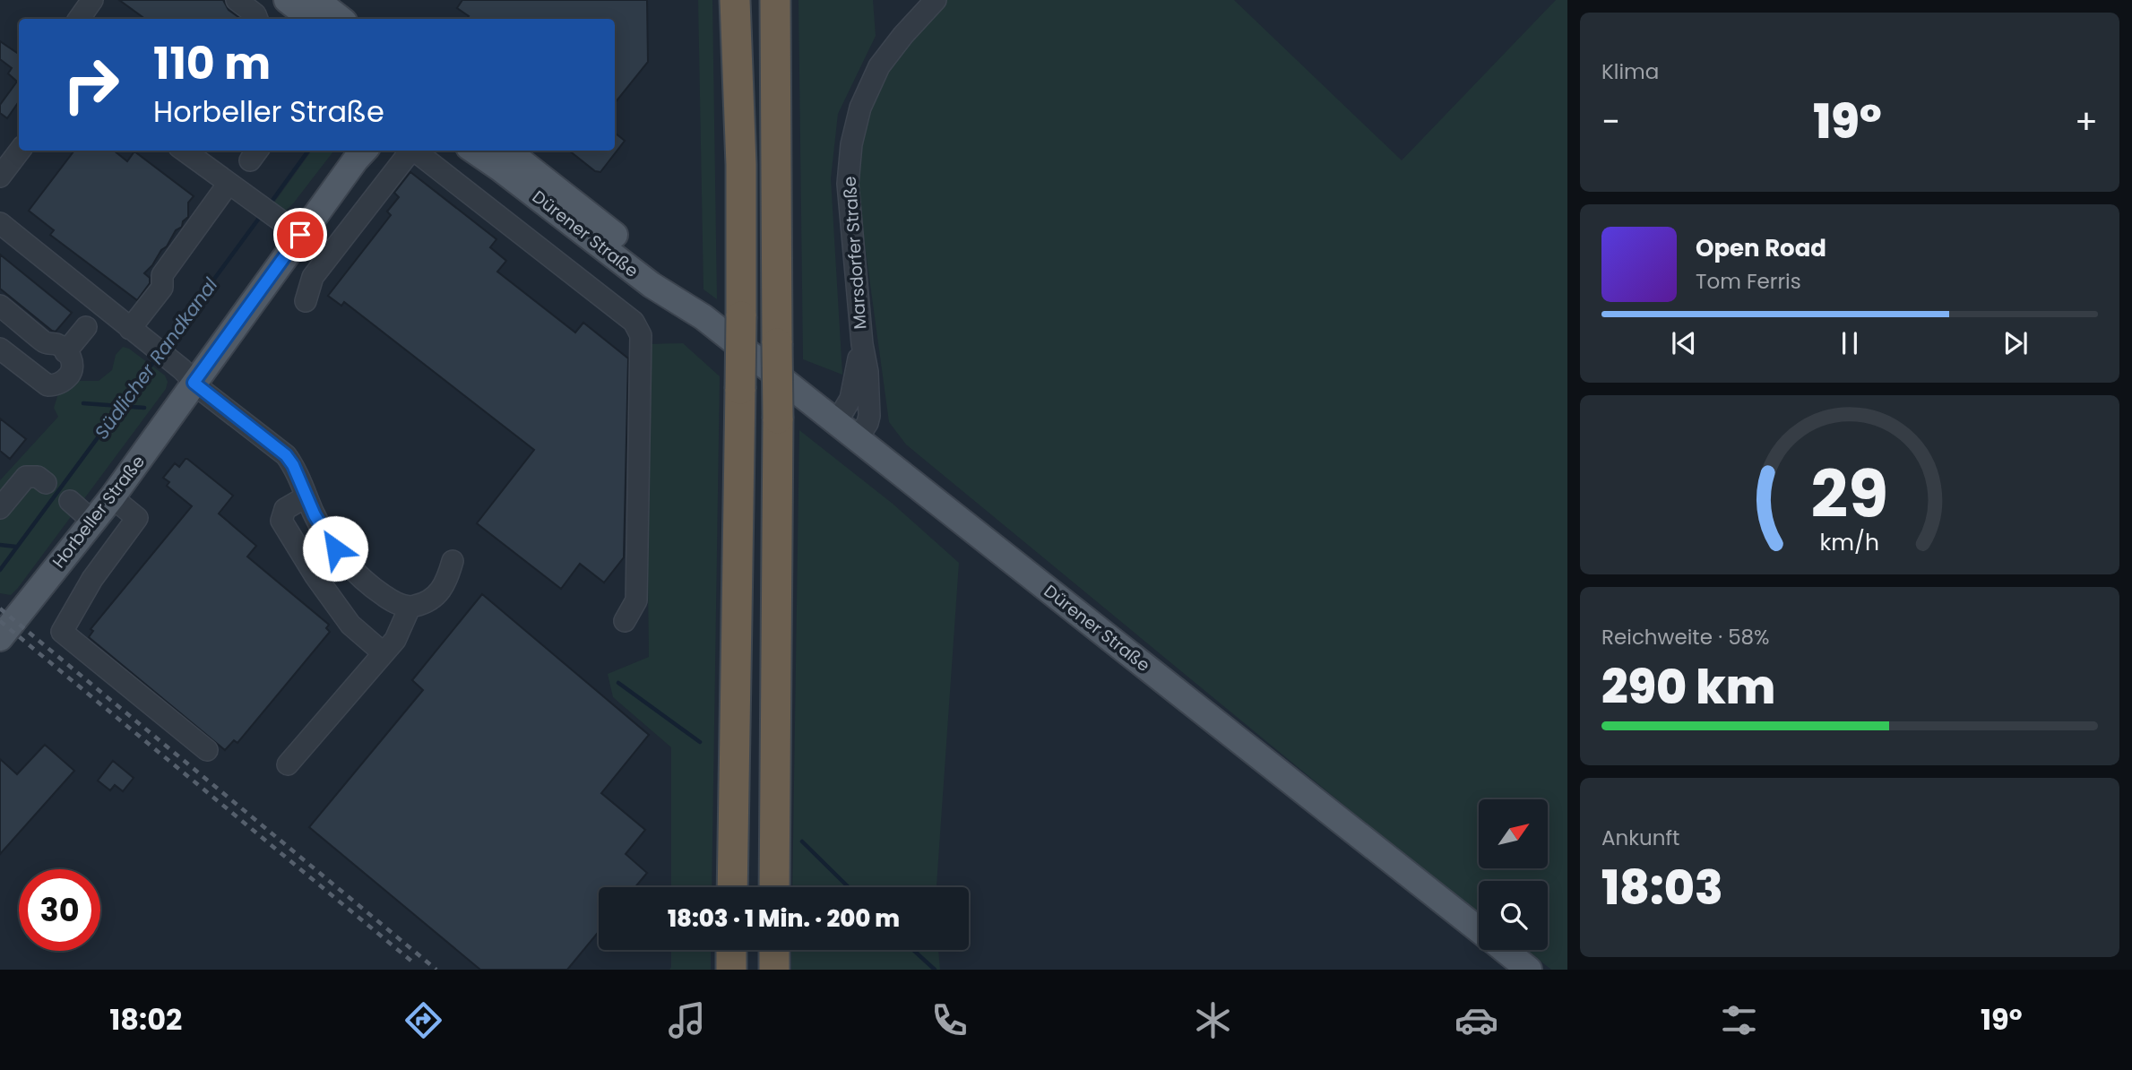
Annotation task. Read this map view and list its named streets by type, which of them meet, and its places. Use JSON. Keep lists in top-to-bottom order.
{
  "streets": {
    "main road": ["Dürener Straße", "Horbeller Straße"],
    "street": ["Marsdorfer Straße"]
  },
  "crossings": [
    ["Dürener Straße", "Marsdorfer Straße"]
  ],
  "water": ["Südlicher Randkanal"],
  "north": "top right",
  "page": {
    "tile": [
      "Klima",
      ["Reichweite · 58%", "290 km"],
      ["Ankunft", "18:03"]
    ],
    "turn": ["110 m", "Horbeller Straße"],
    "heat": ["−", "19°", "+"],
    "song": ["Open Road", "Tom Ferris"],
    "limit": "30",
    "trip": "18:03 · 1 Min. · 200 m",
    "tabs": ["18:02", "19°"],
    "gauge": ["29", "km/h"]
  }
}
